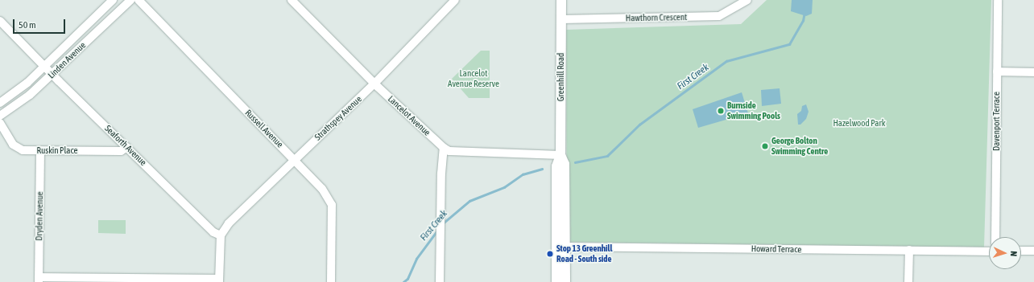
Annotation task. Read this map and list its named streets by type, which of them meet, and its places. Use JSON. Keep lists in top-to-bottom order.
{
  "streets": {
    "main road": ["Greenhill Road"],
    "street": [
      "Hawthorn Crescent",
      "Linden Avenue",
      "Lancelot Avenue",
      "Strathspey Avenue",
      "Davenport Terrace",
      "Russell Avenue",
      "Seaforth Avenue",
      "Ruskin Place",
      "Dryden Avenue",
      "Howard Terrace"
    ]
  },
  "crossings": [
    ["Hawthorn Crescent", "Greenhill Road"],
    ["Linden Avenue", "Seaforth Avenue"],
    ["Greenhill Road", "Lancelot Avenue"],
    ["Greenhill Road", "Howard Terrace"],
    ["Lancelot Avenue", "Strathspey Avenue"],
    ["Strathspey Avenue", "Russell Avenue"],
    ["Strathspey Avenue", "Seaforth Avenue"],
    ["Seaforth Avenue", "Ruskin Place"],
    ["Ruskin Place", "Dryden Avenue"]
  ],
  "water": ["First Creek"],
  "parks": ["Lancelot Avenue Reserve", "Hazelwood Park"],
  "places": ["Burnside Swimming Pools", "George Bolton Swimming Centre", "Stop 13 Greenhill Road - South side"],
  "scale_bar": "50 m",
  "north": "right"
}
